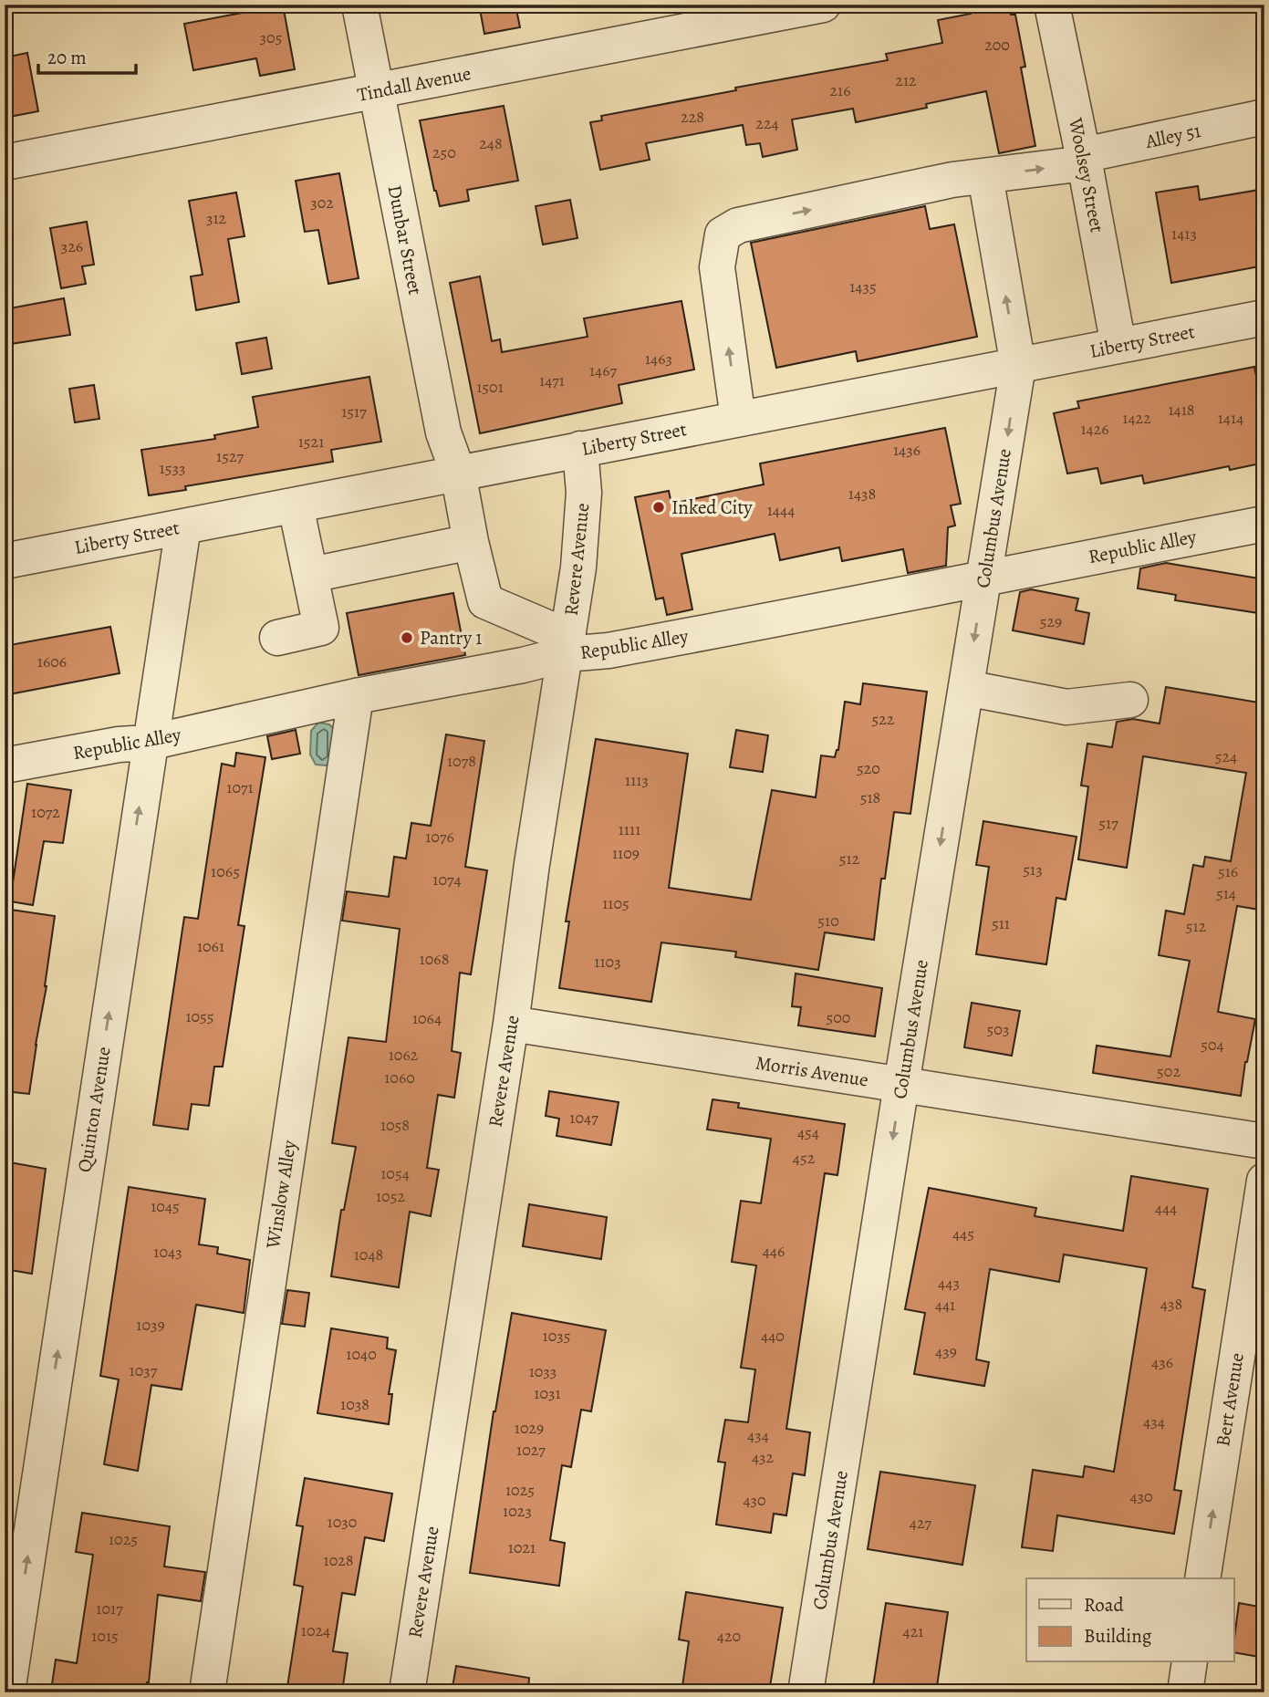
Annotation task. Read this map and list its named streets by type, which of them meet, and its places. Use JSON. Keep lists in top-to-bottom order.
{
  "streets": {
    "street": [
      "Tindall Avenue",
      "Alley 51",
      "Woolsey Street",
      "Dunbar Street",
      "Liberty Street",
      "Columbus Avenue",
      "Republic Alley",
      "Revere Avenue",
      "Morris Avenue",
      "Quinton Avenue",
      "Winslow Alley",
      "Bert Avenue"
    ]
  },
  "crossings": [
    ["Tindall Avenue", "Dunbar Street"],
    ["Alley 51", "Woolsey Street"],
    ["Alley 51", "Liberty Street"],
    ["Alley 51", "Columbus Avenue"],
    ["Woolsey Street", "Liberty Street"],
    ["Dunbar Street", "Liberty Street"],
    ["Dunbar Street", "Republic Alley"],
    ["Dunbar Street", "Revere Avenue"],
    ["Liberty Street", "Columbus Avenue"],
    ["Liberty Street", "Revere Avenue"],
    ["Liberty Street", "Quinton Avenue"],
    ["Columbus Avenue", "Republic Alley"],
    ["Columbus Avenue", "Morris Avenue"],
    ["Republic Alley", "Revere Avenue"],
    ["Republic Alley", "Quinton Avenue"],
    ["Republic Alley", "Winslow Alley"],
    ["Revere Avenue", "Morris Avenue"]
  ],
  "one_way": ["Quinton Avenue", "Bert Avenue"],
  "places": ["Inked City", "Pantry 1"],
  "house_numbers": [
    "305",
    "200",
    "212",
    "216",
    "228",
    "224",
    "248",
    "250",
    "302",
    "312",
    "1413",
    "326",
    "1435",
    "1463",
    "1467",
    "1471",
    "1501",
    "1418",
    "1517",
    "1422",
    "1414",
    "1426",
    "1521",
    "1436",
    "1527",
    "1533",
    "1438",
    "1444",
    "529",
    "1606",
    "522",
    "524",
    "1078",
    "520",
    "1113",
    "1071",
    "518",
    "1072",
    "517",
    "1111",
    "1076",
    "1109",
    "512",
    "513",
    "1065",
    "516",
    "1074",
    "514",
    "1105",
    "510",
    "511",
    "512",
    "1061",
    "1068",
    "1103",
    "1055",
    "500",
    "1064",
    "503",
    "504",
    "1062",
    "502",
    "1060",
    "1047",
    "1058",
    "454",
    "452",
    "1054",
    "1052",
    "1045",
    "444",
    "445",
    "446",
    "1043",
    "1048",
    "443",
    "438",
    "441",
    "1039",
    "1035",
    "440",
    "439",
    "1040",
    "436",
    "1037",
    "1033",
    "1031",
    "1038",
    "434",
    "1029",
    "434",
    "1027",
    "432",
    "1025",
    "430",
    "430",
    "1023",
    "1030",
    "427",
    "1025",
    "1021",
    "1028",
    "1017",
    "1024",
    "421",
    "1015",
    "420"
  ],
  "legend": ["Road", "Building"],
  "scale_bar": "20 m"
}
